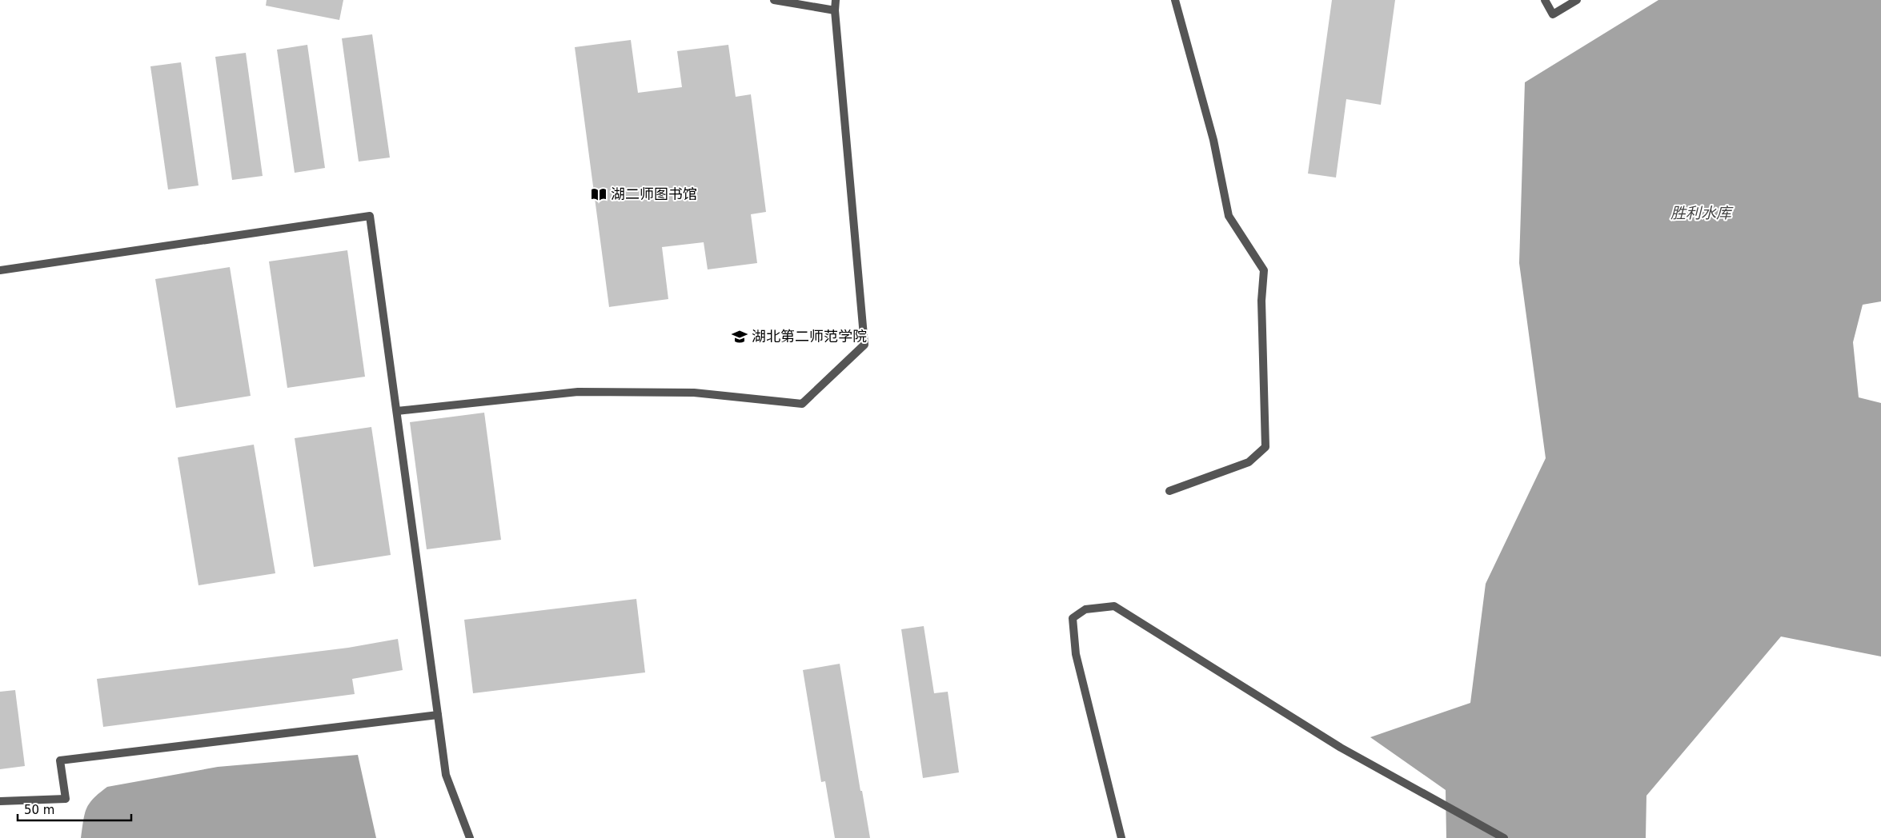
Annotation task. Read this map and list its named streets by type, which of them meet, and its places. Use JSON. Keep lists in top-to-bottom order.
{
  "water": ["胜利水库"],
  "places": {
    "library": ["湖二师图书馆"],
    "school or university": ["湖北第二师范学院"]
  },
  "scale_bar": "50 m"
}
